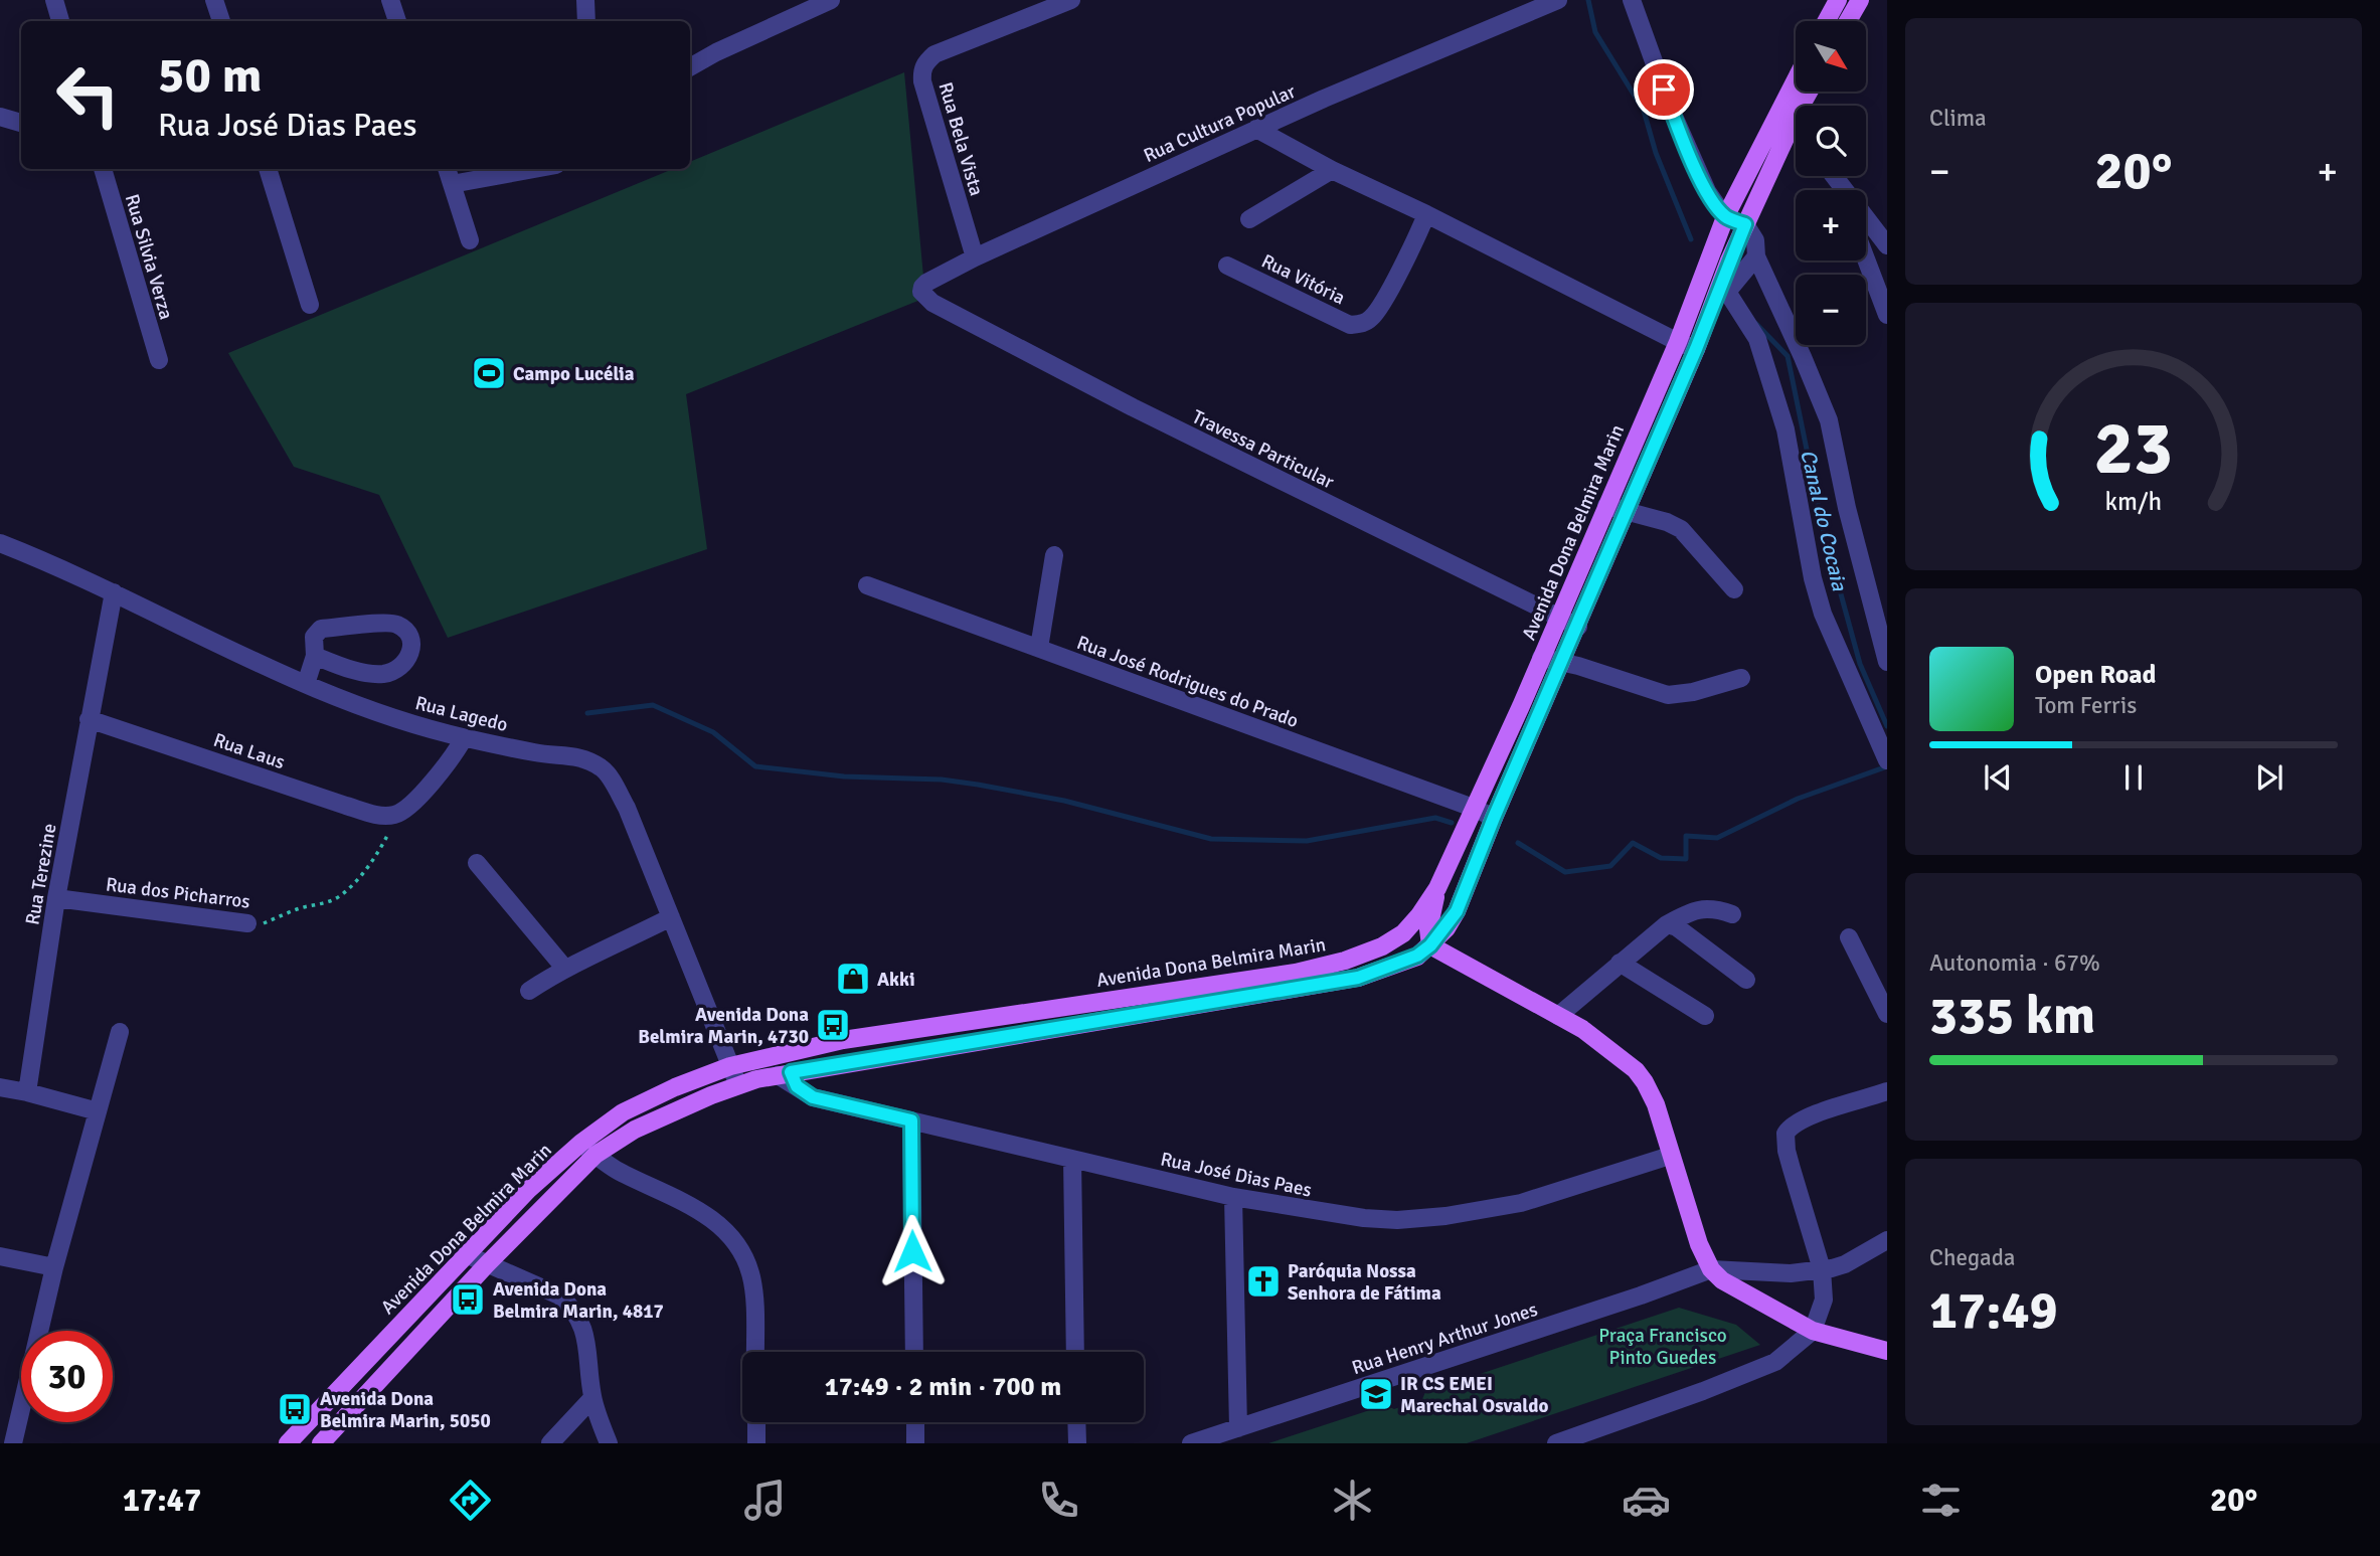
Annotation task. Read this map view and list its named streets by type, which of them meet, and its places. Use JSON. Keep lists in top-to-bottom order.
{
  "streets": {
    "main road": ["Avenida Dona Belmira Marin"],
    "street": [
      "Rua Cultura Popular",
      "Rua Bela Vista",
      "Rua Silvia Verza",
      "Rua Vitória",
      "Travessa Particular",
      "Rua José Rodrigues do Prado",
      "Rua Lagedo",
      "Rua Laus",
      "Rua Terezine",
      "Rua dos Picharros",
      "Rua José Dias Paes",
      "Rua Henry Arthur Jones"
    ]
  },
  "crossings": [
    ["Rua Cultura Popular", "Rua Bela Vista"],
    ["Rua Cultura Popular", "Travessa Particular"],
    ["Travessa Particular", "Avenida Dona Belmira Marin"],
    ["Avenida Dona Belmira Marin", "Rua José Rodrigues do Prado"],
    ["Avenida Dona Belmira Marin", "Rua Lagedo"],
    ["Avenida Dona Belmira Marin", "Rua José Dias Paes"],
    ["Rua Lagedo", "Rua Terezine"],
    ["Rua Laus", "Rua Terezine"],
    ["Rua Laus", "Rua dos Picharros"],
    ["Rua Terezine", "Rua dos Picharros"]
  ],
  "water": ["Canal do Cocaia"],
  "parks": ["Praça Francisco Pinto Guedes"],
  "places": {
    "sports": ["Campo Lucélia"],
    "shop": ["Akki"],
    "bus stop": ["Avenida Dona Belmira Marin, 4730", "Avenida Dona Belmira Marin, 4817", "Avenida Dona Belmira Marin, 5050"],
    "church": ["Paróquia Nossa Senhora de Fátima"],
    "school or university": ["IR CS EMEI Marechal Osvaldo"]
  },
  "north": "bottom right",
  "page": {
    "tile": [
      "Clima",
      ["Autonomia · 67%", "335 km"],
      ["Chegada", "17:49"]
    ],
    "map_buttons": ["+", "−"],
    "turn": ["50 m", "Rua José Dias Paes"],
    "heat": ["−", "20°", "+"],
    "song": ["Open Road", "Tom Ferris"],
    "limit": "30",
    "trip": "17:49 · 2 min · 700 m",
    "tabs": ["17:47", "20°"],
    "gauge": ["23", "km/h"]
  }
}
